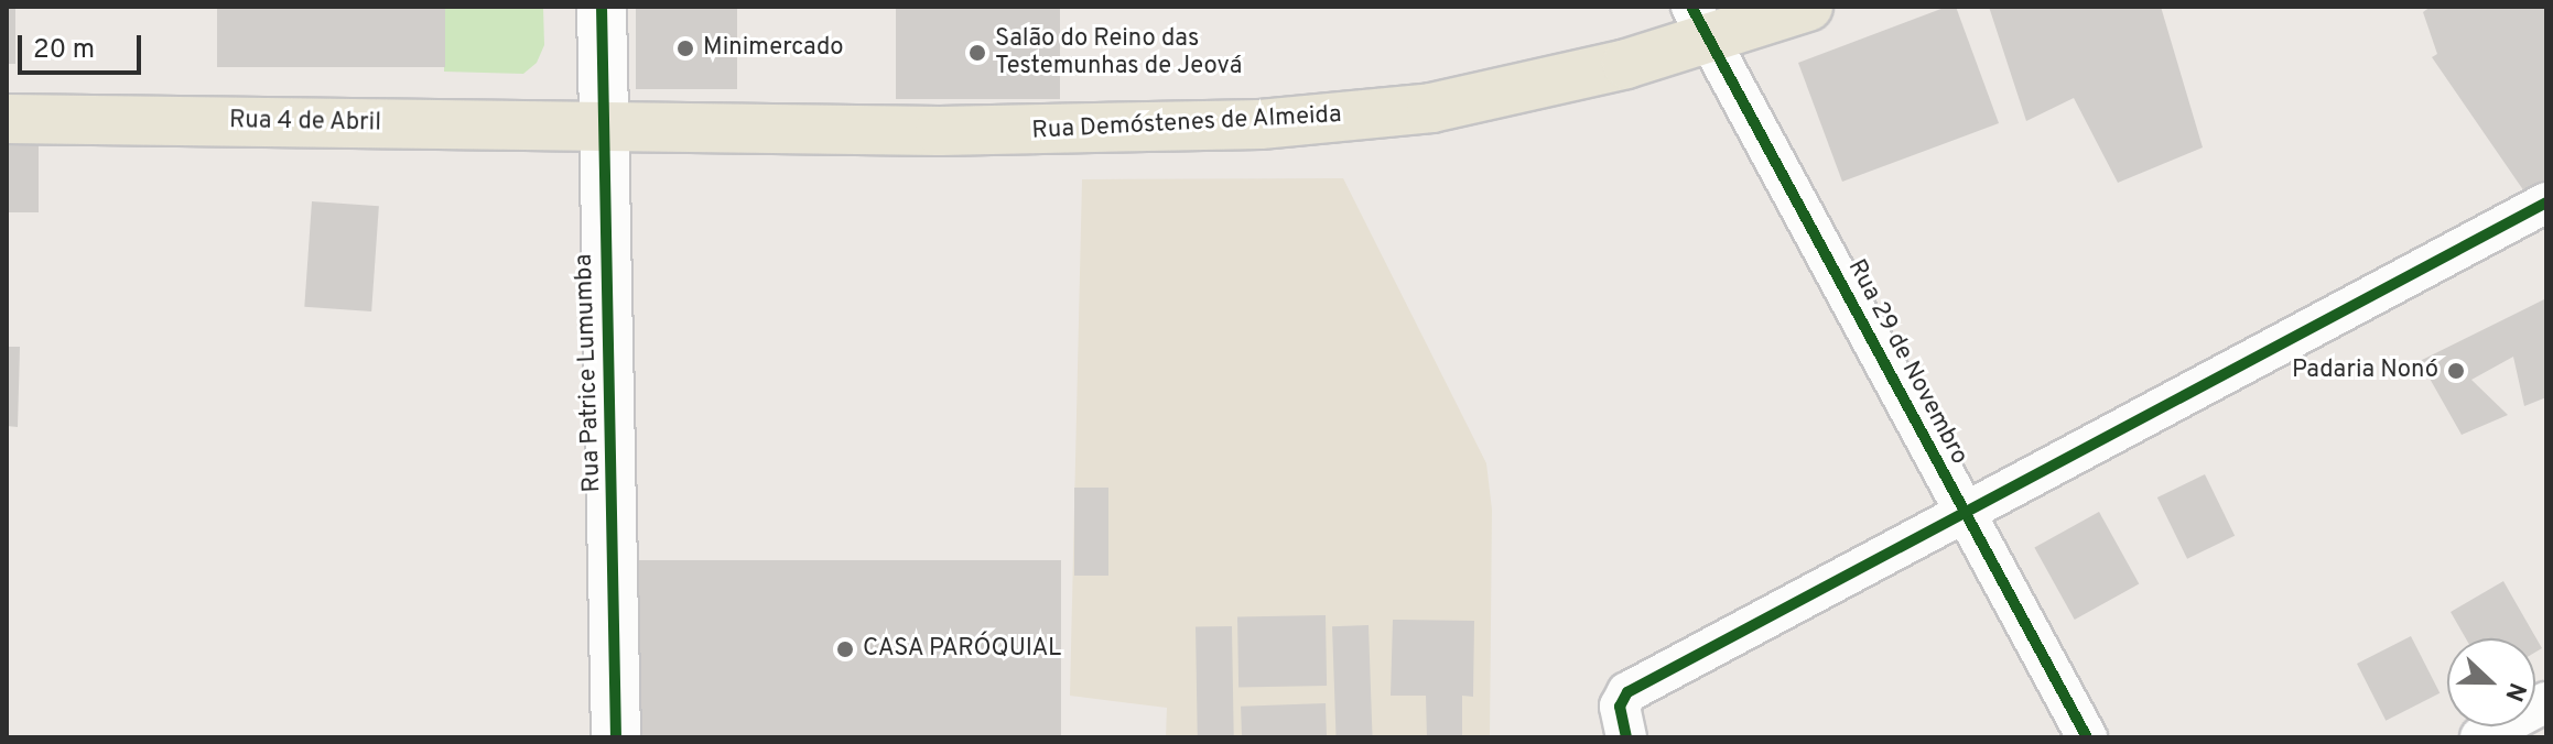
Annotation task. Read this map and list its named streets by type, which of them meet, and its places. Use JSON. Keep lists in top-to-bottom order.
{
  "streets": {
    "main road": ["Rua 4 de Abril", "Rua Demóstenes de Almeida"],
    "street": ["Rua 29 de Novembro", "Rua Patrice Lumumba"]
  },
  "crossings": [
    ["Rua 4 de Abril", "Rua Demóstenes de Almeida"],
    ["Rua 4 de Abril", "Rua Patrice Lumumba"],
    ["Rua Demóstenes de Almeida", "Rua 29 de Novembro"],
    ["Rua Demóstenes de Almeida", "Rua Patrice Lumumba"]
  ],
  "places": [
    "Minimercado",
    "Salão do Reino das Testemunhas de Jeová",
    "Padaria Nonó",
    "CASA PARÓQUIAL"
  ],
  "scale_bar": "20 m",
  "north": "right"
}
